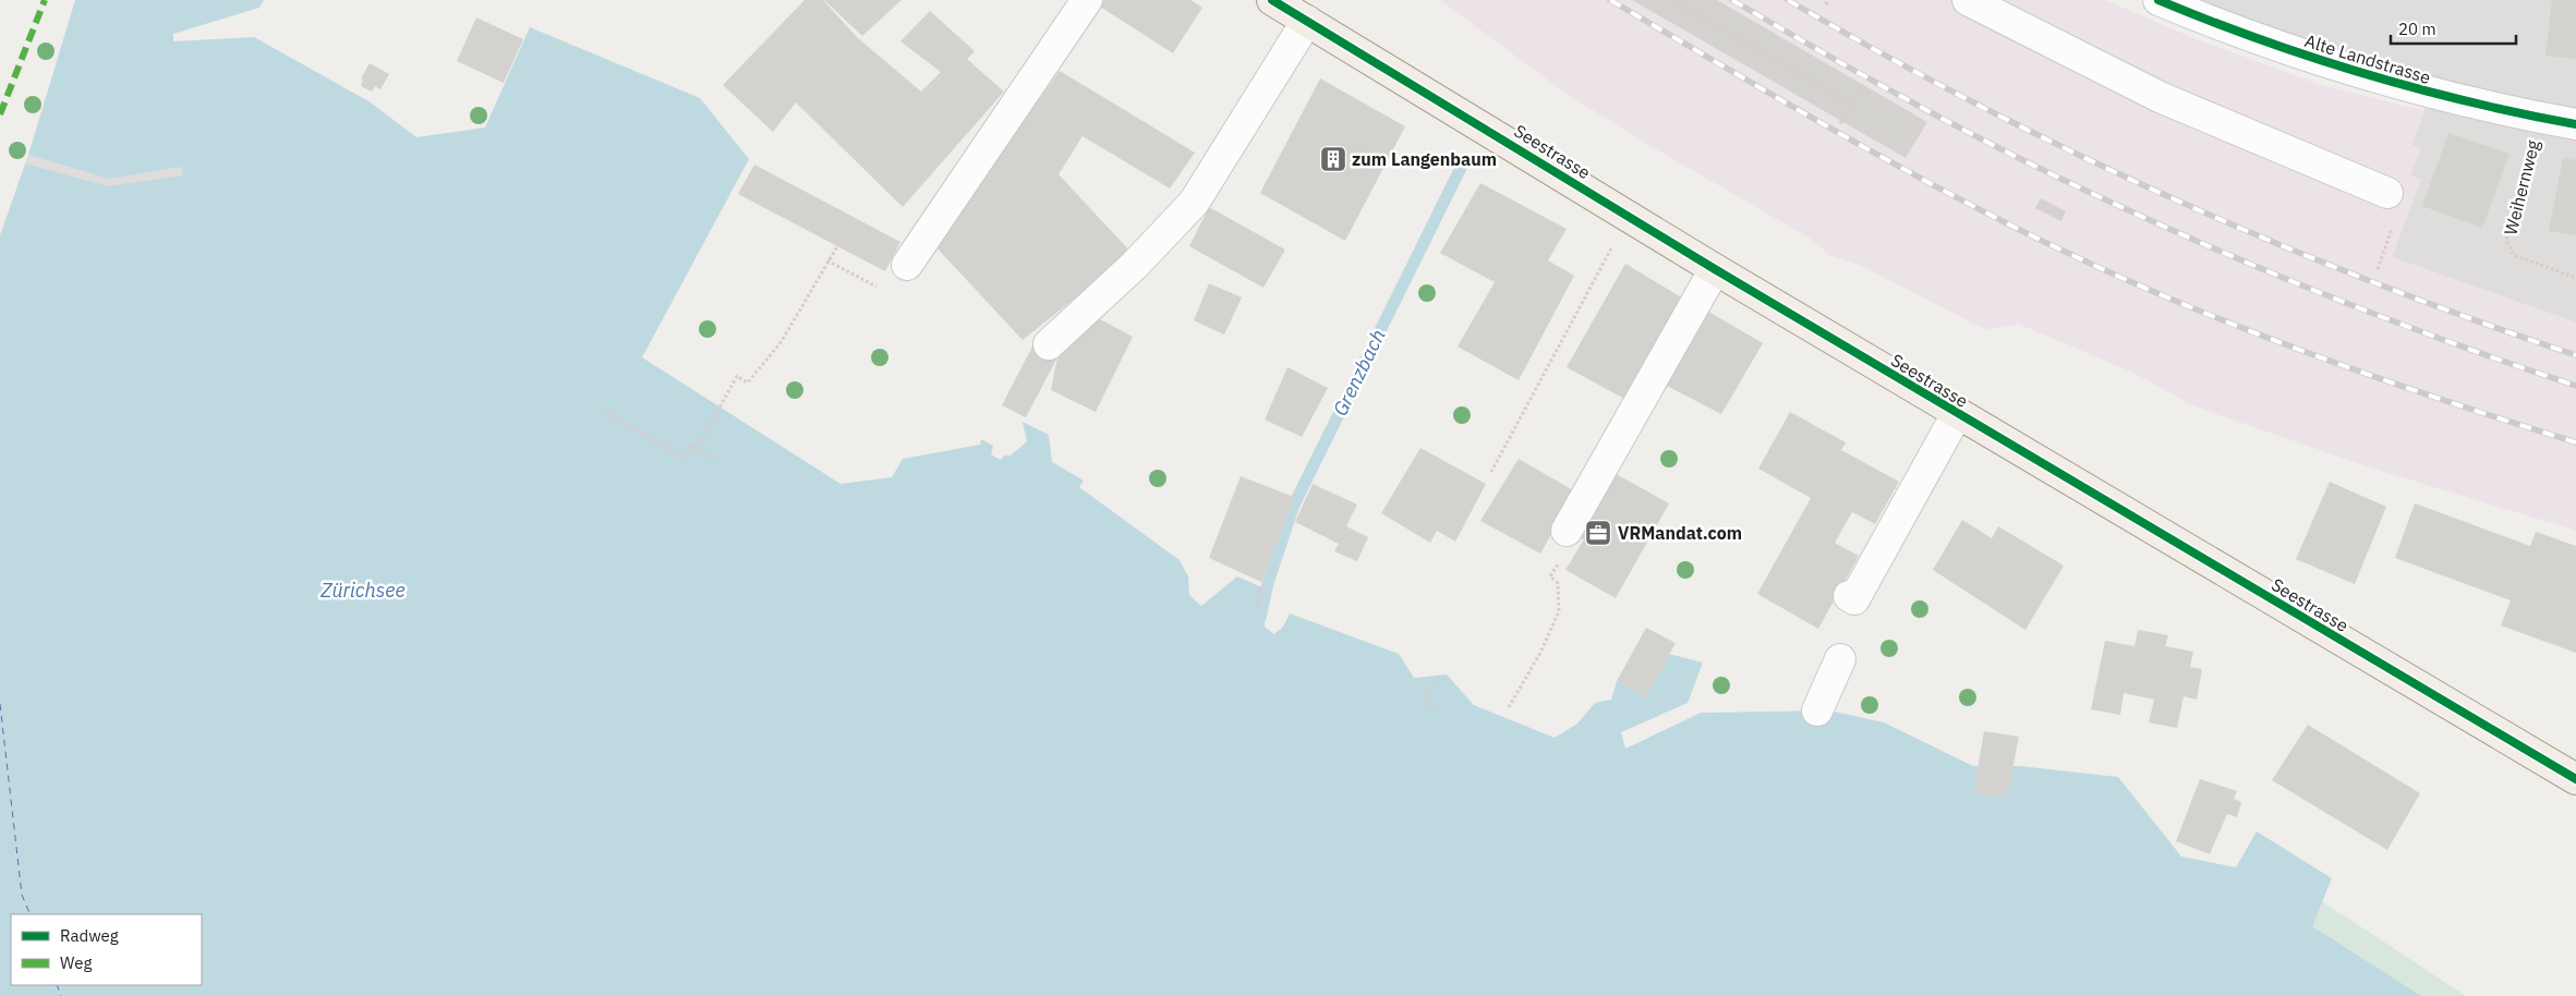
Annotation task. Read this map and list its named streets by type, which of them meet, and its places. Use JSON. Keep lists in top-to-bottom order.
{
  "streets": {
    "main road": ["Seestrasse"],
    "street": ["Alte Landstrasse"],
    "path": ["Weihernweg"]
  },
  "crossings": [
    ["Alte Landstrasse", "Weihernweg"]
  ],
  "water": ["Grenzbach", "Zürichsee"],
  "places": {
    "building": ["zum Langenbaum"],
    "office": ["VRMandat.com"]
  },
  "legend": ["Radweg", "Weg"],
  "scale_bar": "20 m"
}
